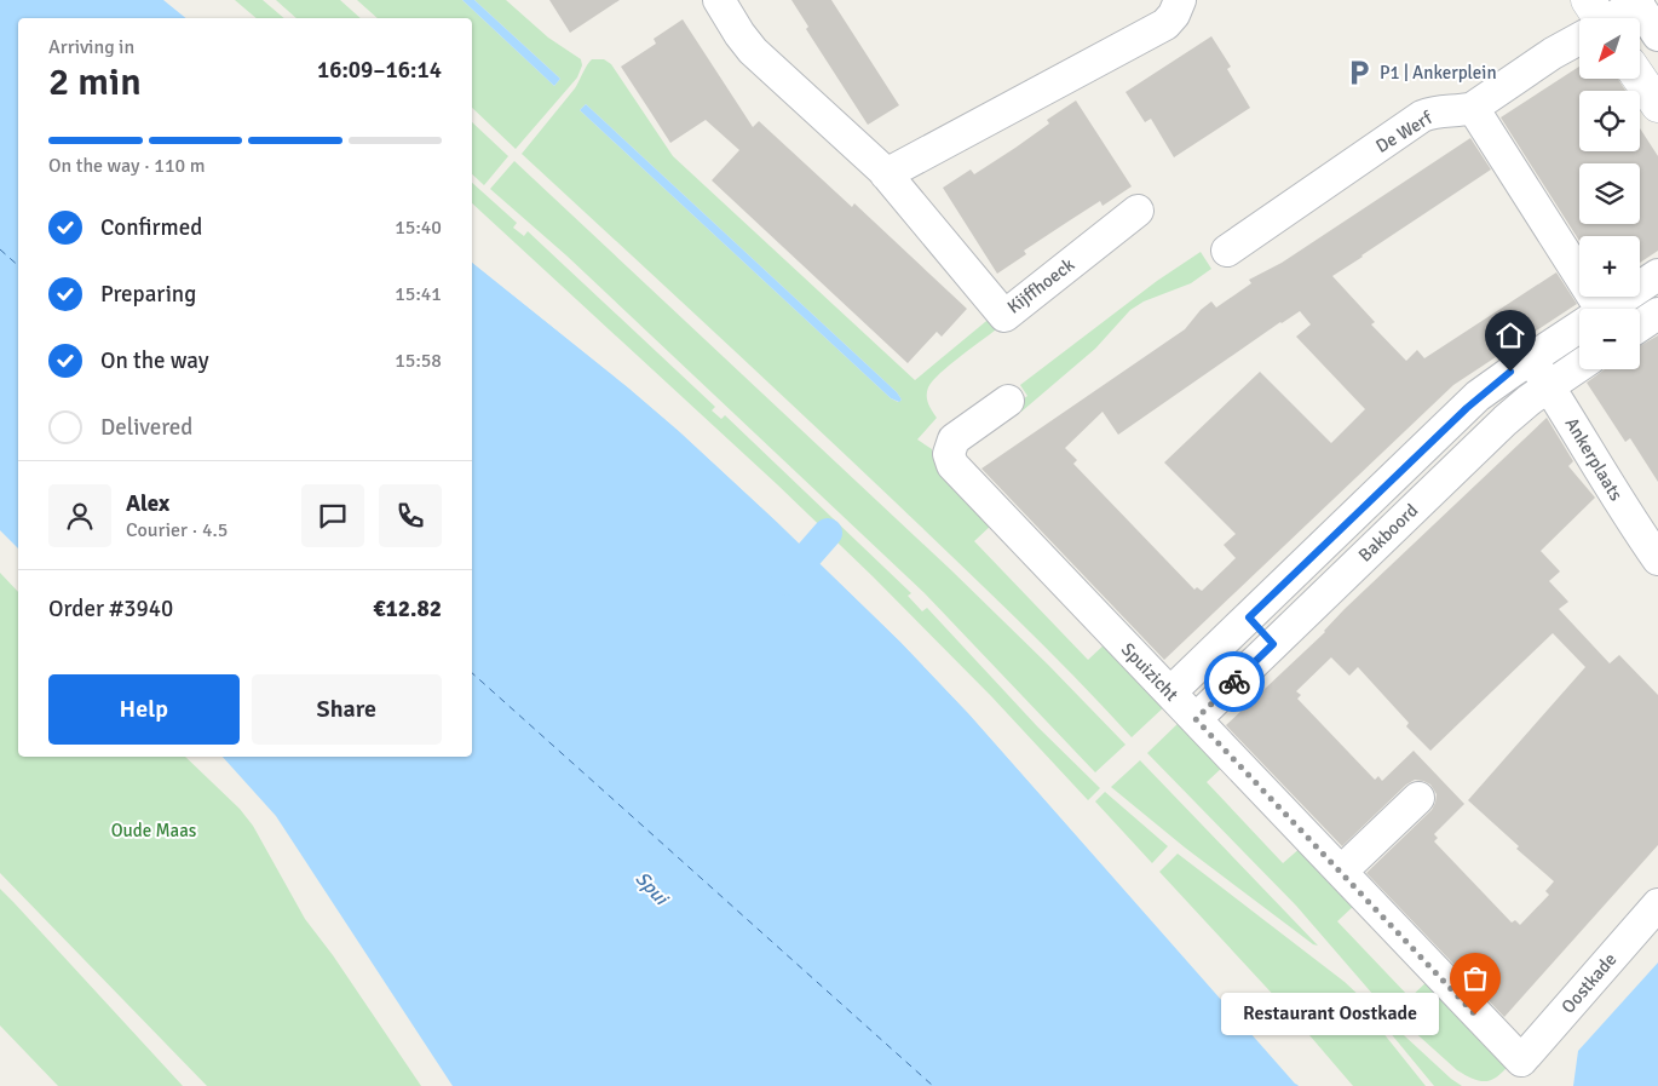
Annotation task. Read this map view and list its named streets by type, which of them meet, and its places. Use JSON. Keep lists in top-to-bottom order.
{
  "streets": {
    "street": [
      "De Werf",
      "Kijffhoeck",
      "Ankerplaats",
      "Bakboord",
      "Spuizicht",
      "Oostkade"
    ]
  },
  "crossings": [
    ["Ankerplaats", "Bakboord"],
    ["Bakboord", "Spuizicht"],
    ["Spuizicht", "Oostkade"]
  ],
  "water": ["Spui"],
  "parks": ["Oude Maas"],
  "places": {
    "parking": ["P1 | Ankerplein"],
    "other": ["Restaurant Oostkade"]
  },
  "north": "bottom left",
  "page": {
    "map_buttons": ["+", "−"],
    "heading": ["2 min", "Arriving in", "16:09–16:14"],
    "panel": [
      "Alex",
      "Courier · 4.5",
      "Order #3940",
      "€12.82"
    ],
    "bar": "On the way · 110 m",
    "list": [
      ["Confirmed", "15:40"],
      ["Preparing", "15:41"],
      ["On the way", "15:58"],
      "Delivered"
    ],
    "buttons": ["Help", "Share"],
    "bubble": "Restaurant Oostkade"
  }
}
